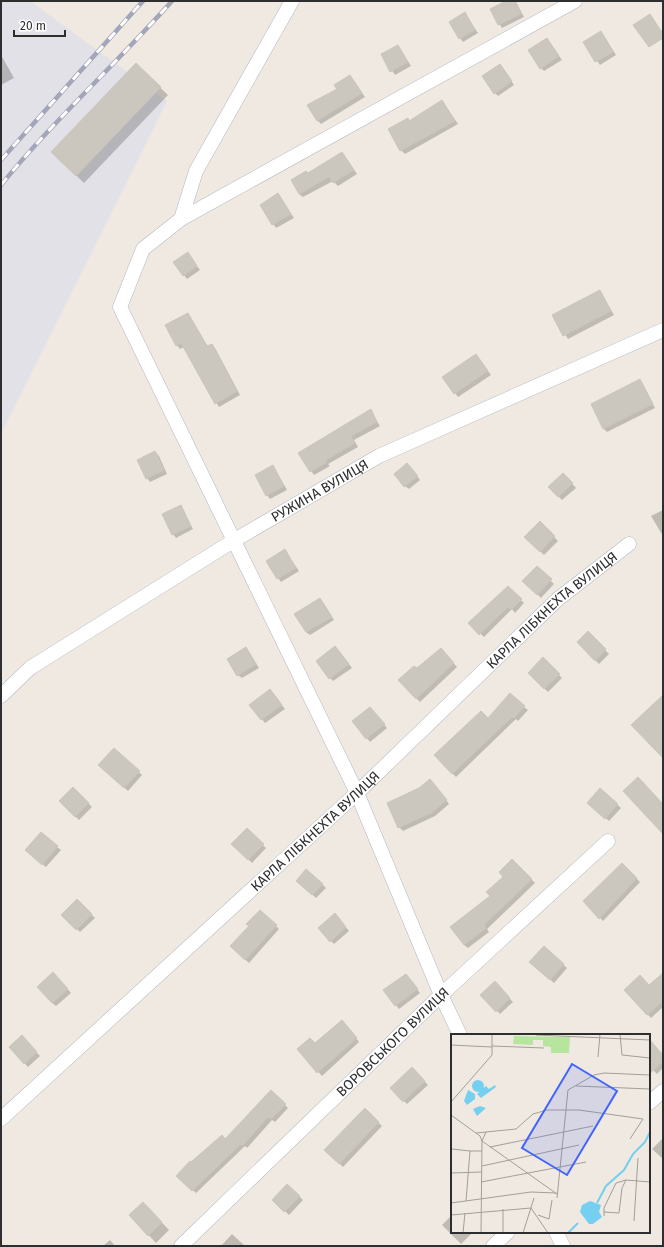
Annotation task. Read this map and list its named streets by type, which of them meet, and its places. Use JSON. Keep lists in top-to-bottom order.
{
  "streets": {
    "street": ["РУЖИНА ВУЛИЦЯ", "КАРЛА ЛІБКНЕХТА ВУЛИЦЯ", "ВОРОВСЬКОГО ВУЛИЦЯ"]
  },
  "scale_bar": "20 m"
}
